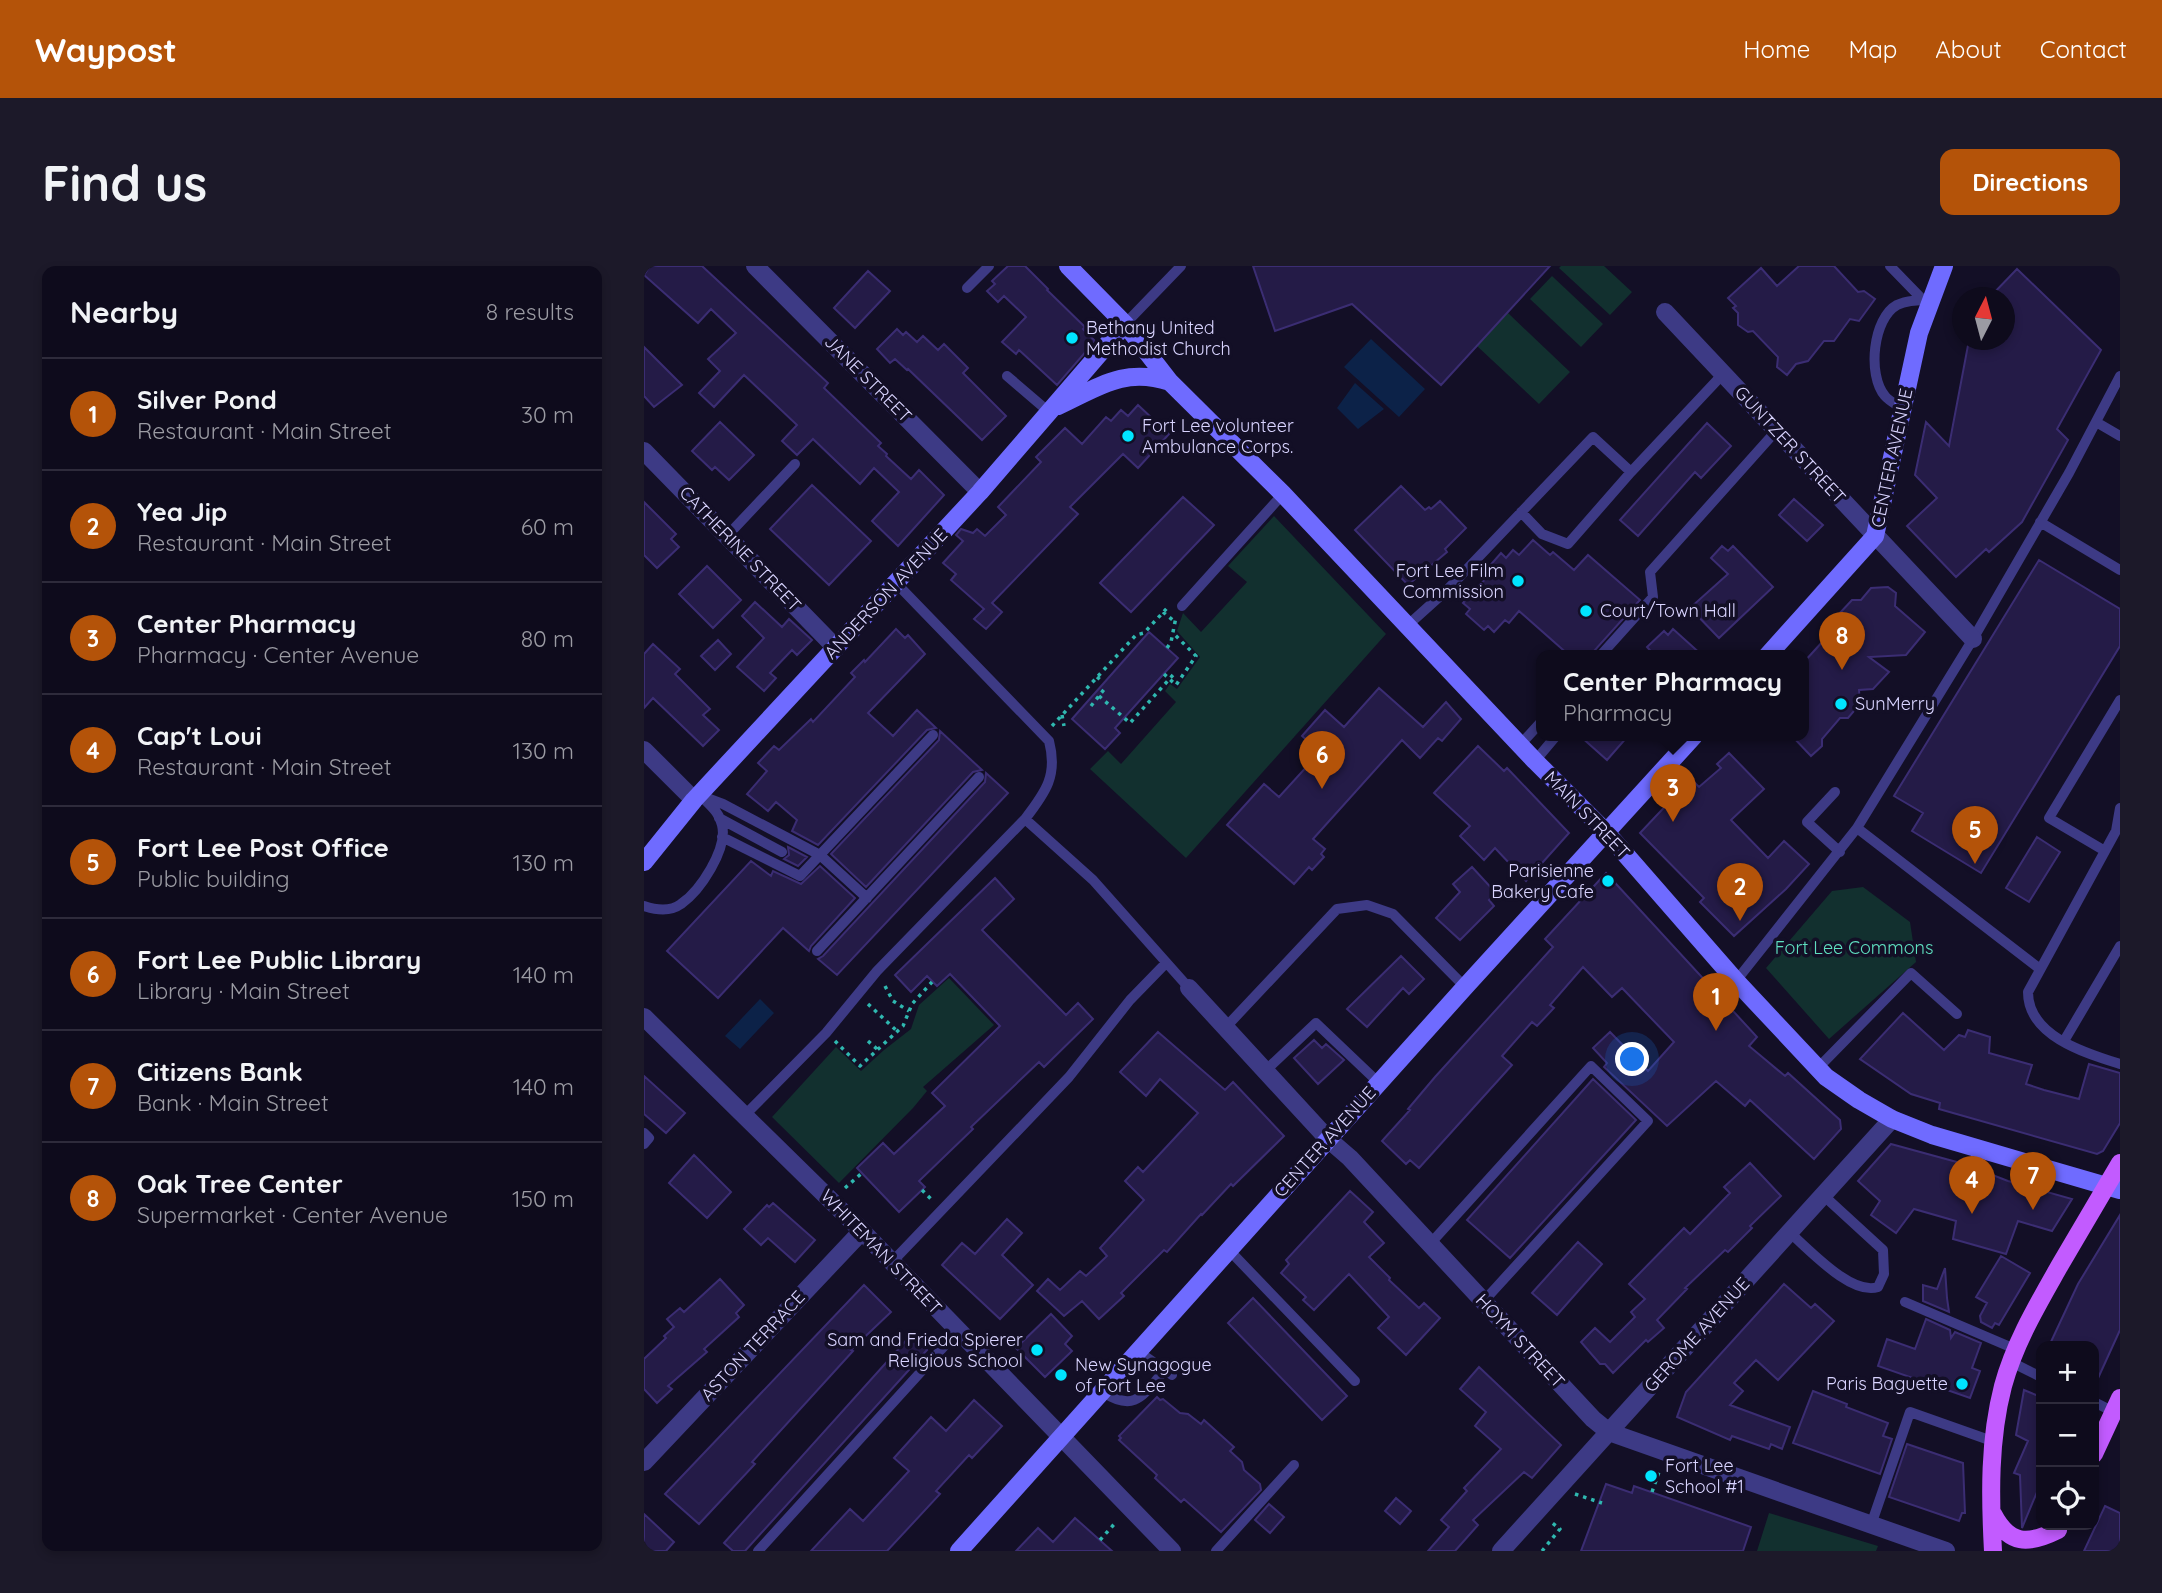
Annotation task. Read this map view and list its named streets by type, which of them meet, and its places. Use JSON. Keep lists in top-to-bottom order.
{
  "streets": {
    "main road": ["CENTER AVENUE", "ANDERSON AVENUE", "MAIN STREET"],
    "street": [
      "JANE STREET",
      "GUNTZER STREET",
      "CATHERINE STREET",
      "WHITEMAN STREET",
      "GEROME AVENUE",
      "HOYM STREET",
      "ASTON TERRACE"
    ]
  },
  "crossings": [
    ["JANE STREET", "ANDERSON AVENUE"],
    ["GUNTZER STREET", "CENTER AVENUE"],
    ["CENTER AVENUE", "MAIN STREET"],
    ["CENTER AVENUE", "WHITEMAN STREET"],
    ["CENTER AVENUE", "HOYM STREET"],
    ["CATHERINE STREET", "ANDERSON AVENUE"],
    ["ANDERSON AVENUE", "MAIN STREET"],
    ["MAIN STREET", "GEROME AVENUE"],
    ["WHITEMAN STREET", "ASTON TERRACE"],
    ["GEROME AVENUE", "HOYM STREET"]
  ],
  "parks": ["Fort Lee Commons"],
  "places": [
    "Bethany United Methodist Church",
    "Fort Lee volunteer Ambulance Corps.",
    "Fort Lee Film Commission",
    "Court/Town Hall",
    "SunMerry",
    "Parisienne Bakery Cafe",
    "Sam and Frieda Spierer Religious School",
    "New Synagogue of Fort Lee",
    "Paris Baguette",
    "Fort Lee School #1"
  ],
  "north": "top",
  "page": {
    "header": "Waypost",
    "nav": [
      "Home",
      "Map",
      "About",
      "Contact"
    ],
    "buttons": "Directions",
    "title": "Find us",
    "heading": ["Nearby", "8 results"],
    "list": [
      {
        "mark": "1",
        "name": "Silver Pond",
        "note": "Restaurant · Main Street",
        "value": "30 m"
      },
      {
        "mark": "2",
        "name": "Yea Jip",
        "note": "Restaurant · Main Street",
        "value": "60 m"
      },
      {
        "mark": "3",
        "name": "Center Pharmacy",
        "note": "Pharmacy · Center Avenue",
        "value": "80 m"
      },
      {
        "mark": "4",
        "name": "Cap't Loui",
        "note": "Restaurant · Main Street",
        "value": "130 m"
      },
      {
        "mark": "5",
        "name": "Fort Lee Post Office",
        "note": "Public building",
        "value": "130 m"
      },
      {
        "mark": "6",
        "name": "Fort Lee Public Library",
        "note": "Library · Main Street",
        "value": "140 m"
      },
      {
        "mark": "7",
        "name": "Citizens Bank",
        "note": "Bank · Main Street",
        "value": "140 m"
      },
      {
        "mark": "8",
        "name": "Oak Tree Center",
        "note": "Supermarket · Center Avenue",
        "value": "150 m"
      }
    ],
    "pins": [
      "8",
      "6",
      "3",
      "5",
      "2",
      "1",
      "7",
      "4"
    ],
    "popup": ["Center Pharmacy", "Pharmacy"],
    "map_buttons": ["+", "−"]
  }
}
